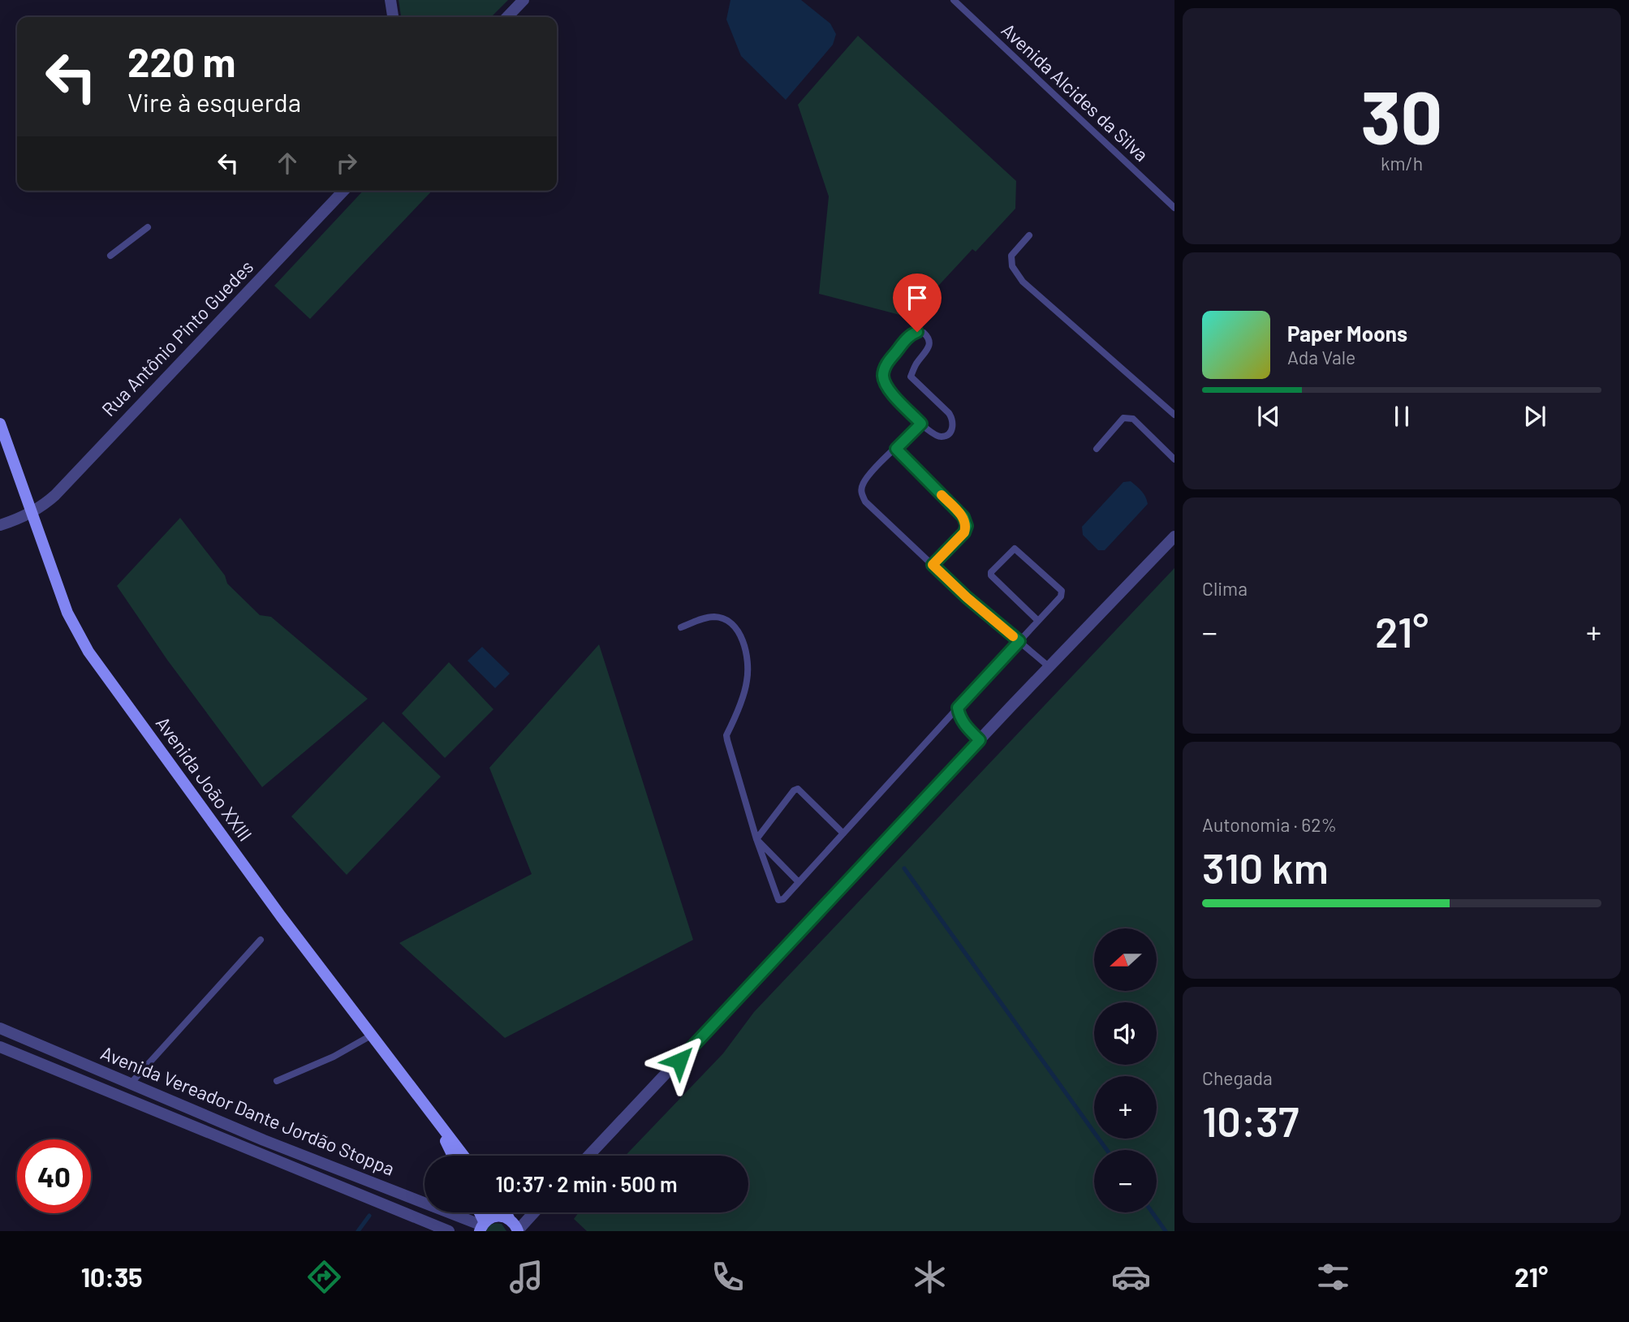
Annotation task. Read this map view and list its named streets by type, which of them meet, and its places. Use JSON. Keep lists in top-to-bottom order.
{
  "streets": {
    "main road": ["Avenida João XXIII"],
    "street": ["Rua Antônio Pinto Guedes", "Avenida Vereador Dante Jordão Stoppa"],
    "lane": ["Avenida Alcides da Silva"]
  },
  "crossings": [
    ["Rua Antônio Pinto Guedes", "Avenida João XXIII"]
  ],
  "north": "left",
  "page": {
    "tile": [
      ["30", "km/h"],
      "Clima",
      ["Autonomia · 62%", "310 km"],
      ["Chegada", "10:37"]
    ],
    "turn": ["220 m", "Vire à esquerda"],
    "song": ["Paper Moons", "Ada Vale"],
    "heat": ["−", "21°", "+"],
    "map_buttons": ["+", "−"],
    "limit": "40",
    "trip": "10:37 · 2 min · 500 m",
    "tabs": ["10:35", "21°"]
  }
}
